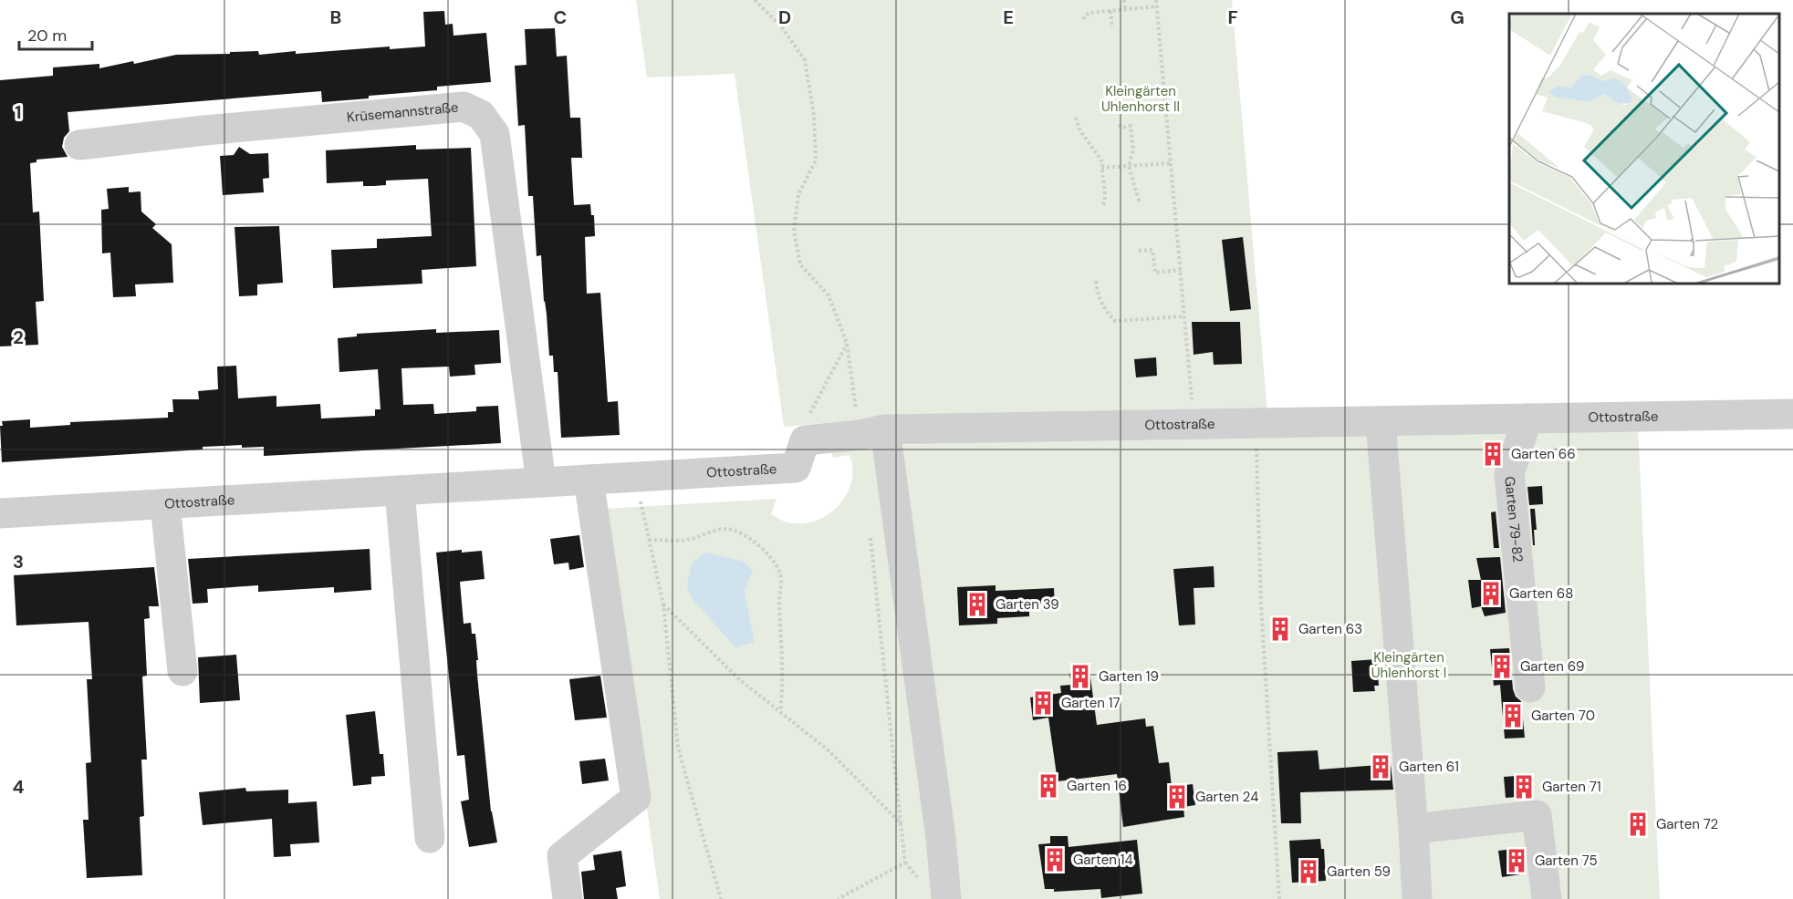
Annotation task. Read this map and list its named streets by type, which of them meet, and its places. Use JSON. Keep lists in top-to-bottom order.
{
  "streets": {
    "street": ["Krüsemannstraße", "Ottostraße", "Garten 79-82"]
  },
  "crossings": [
    ["Krüsemannstraße", "Ottostraße"],
    ["Ottostraße", "Garten 79-82"]
  ],
  "parks": ["Kleingärten Uhlenhorst II", "Kleingärten Uhlenhorst I"],
  "places": {
    "building": [
      "Garten 66",
      "Garten 68",
      "Garten 39",
      "Garten 63",
      "Garten 69",
      "Garten 19",
      "Garten 17",
      "Garten 70",
      "Garten 61",
      "Garten 16",
      "Garten 71",
      "Garten 24",
      "Garten 72",
      "Garten 14",
      "Garten 75",
      "Garten 59"
    ]
  },
  "scale_bar": "20 m",
  "grid": {
    "columns": [
      "B",
      "C",
      "D",
      "E",
      "F",
      "G"
    ],
    "rows": [
      "1",
      "2",
      "3",
      "4"
    ]
  }
}
